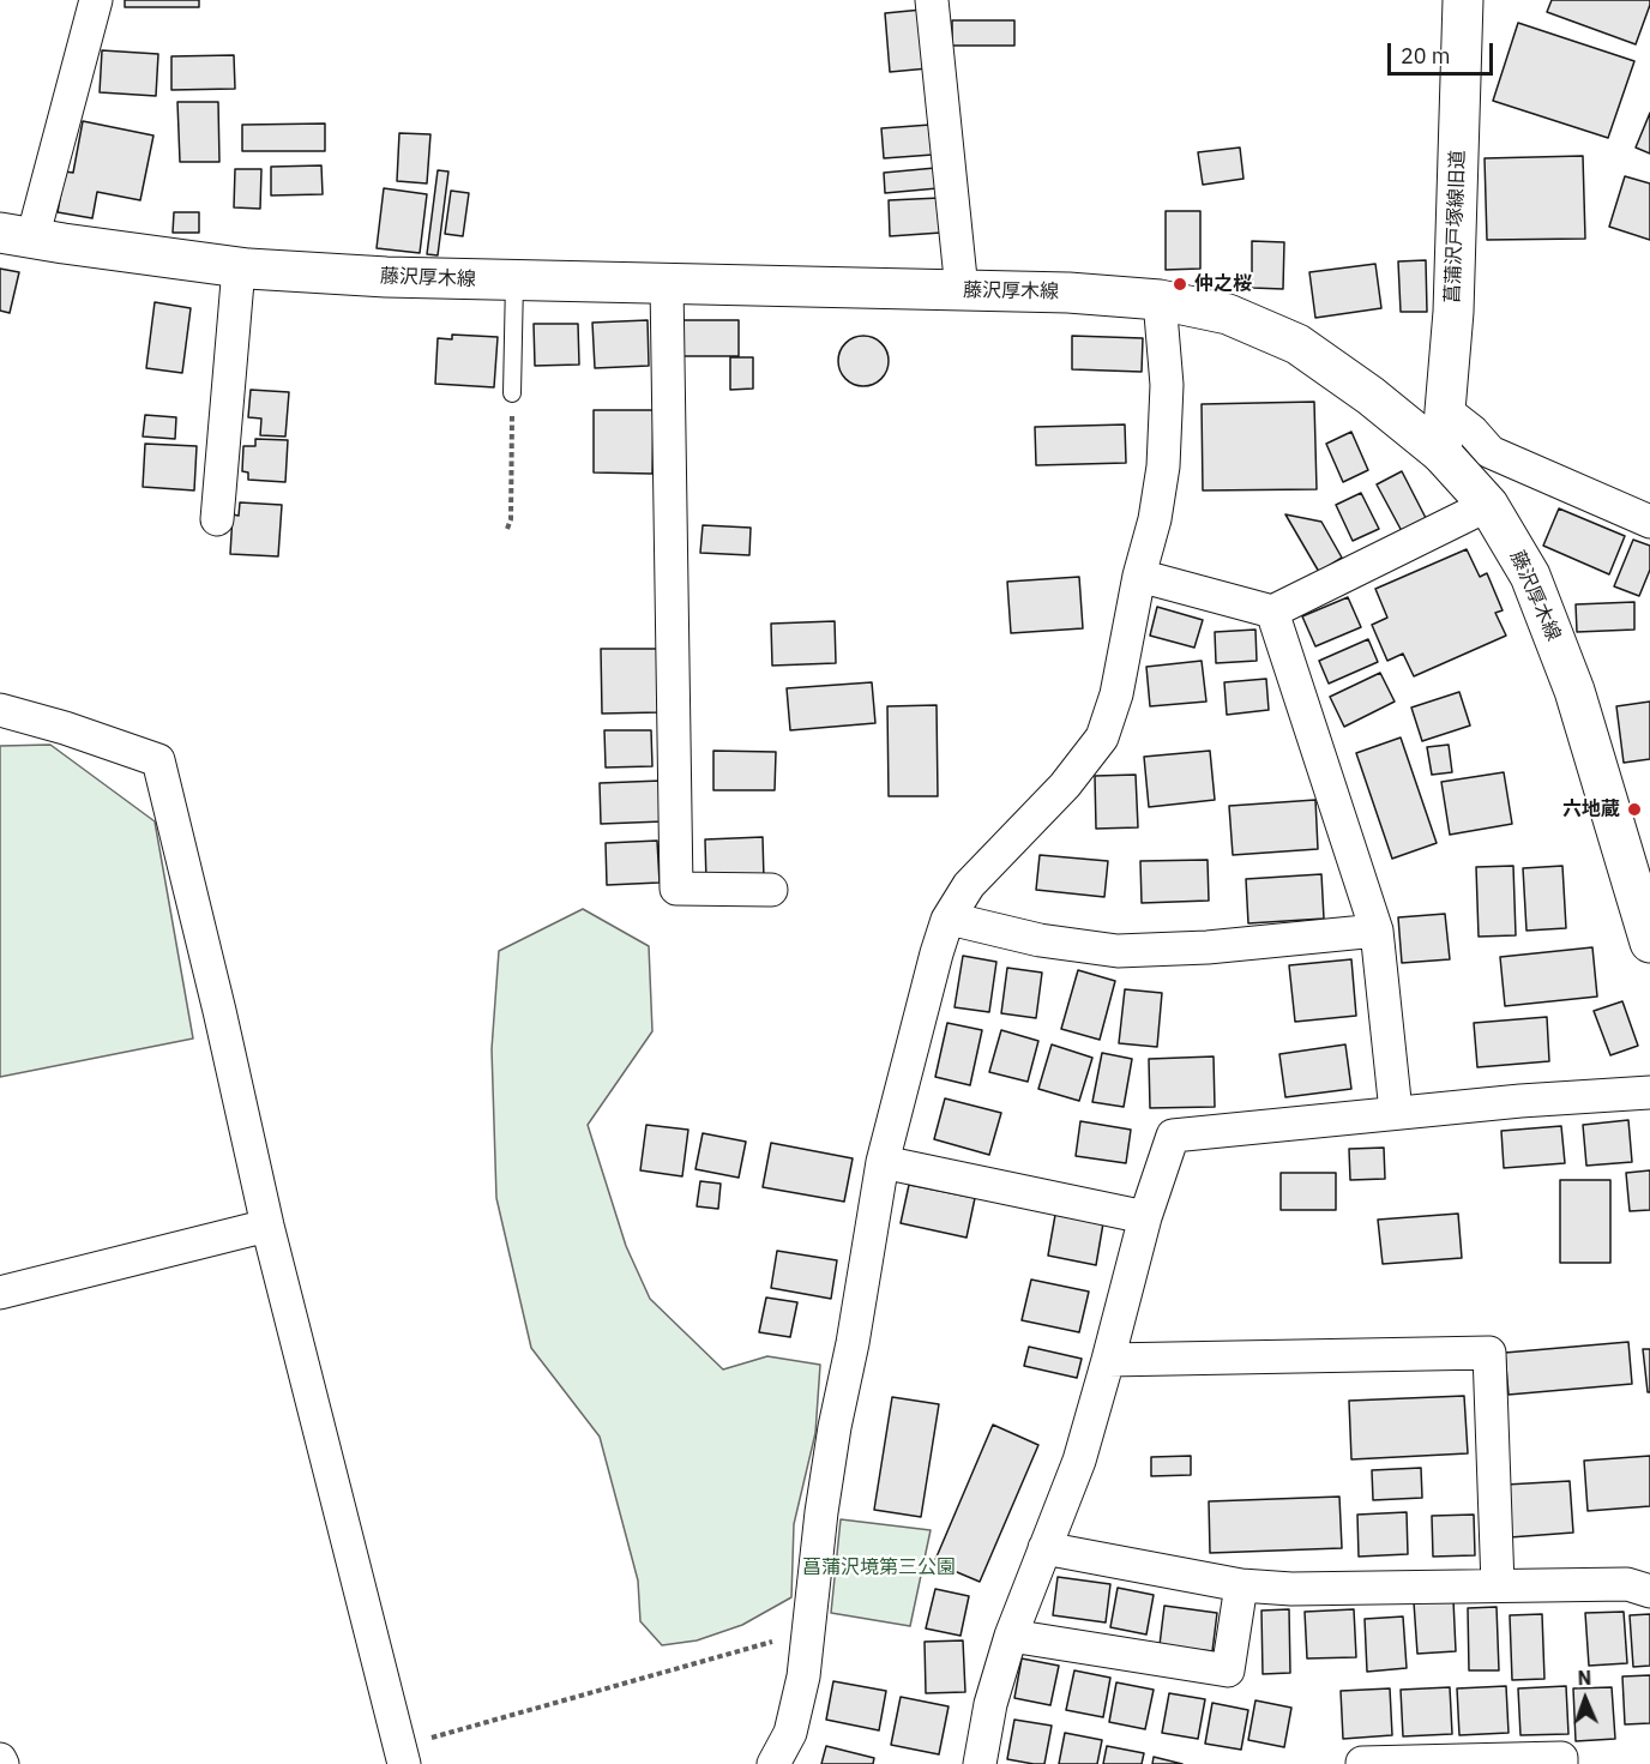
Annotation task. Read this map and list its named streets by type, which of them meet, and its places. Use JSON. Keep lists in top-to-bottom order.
{
  "streets": {
    "main road": ["菖蒲沢戸塚線旧道", "藤沢厚木線"]
  },
  "crossings": [
    ["菖蒲沢戸塚線旧道", "藤沢厚木線"]
  ],
  "parks": ["菖蒲沢境第三公園"],
  "places": ["仲之桜", "六地蔵"],
  "scale_bar": "20 m",
  "north": "top"
}
